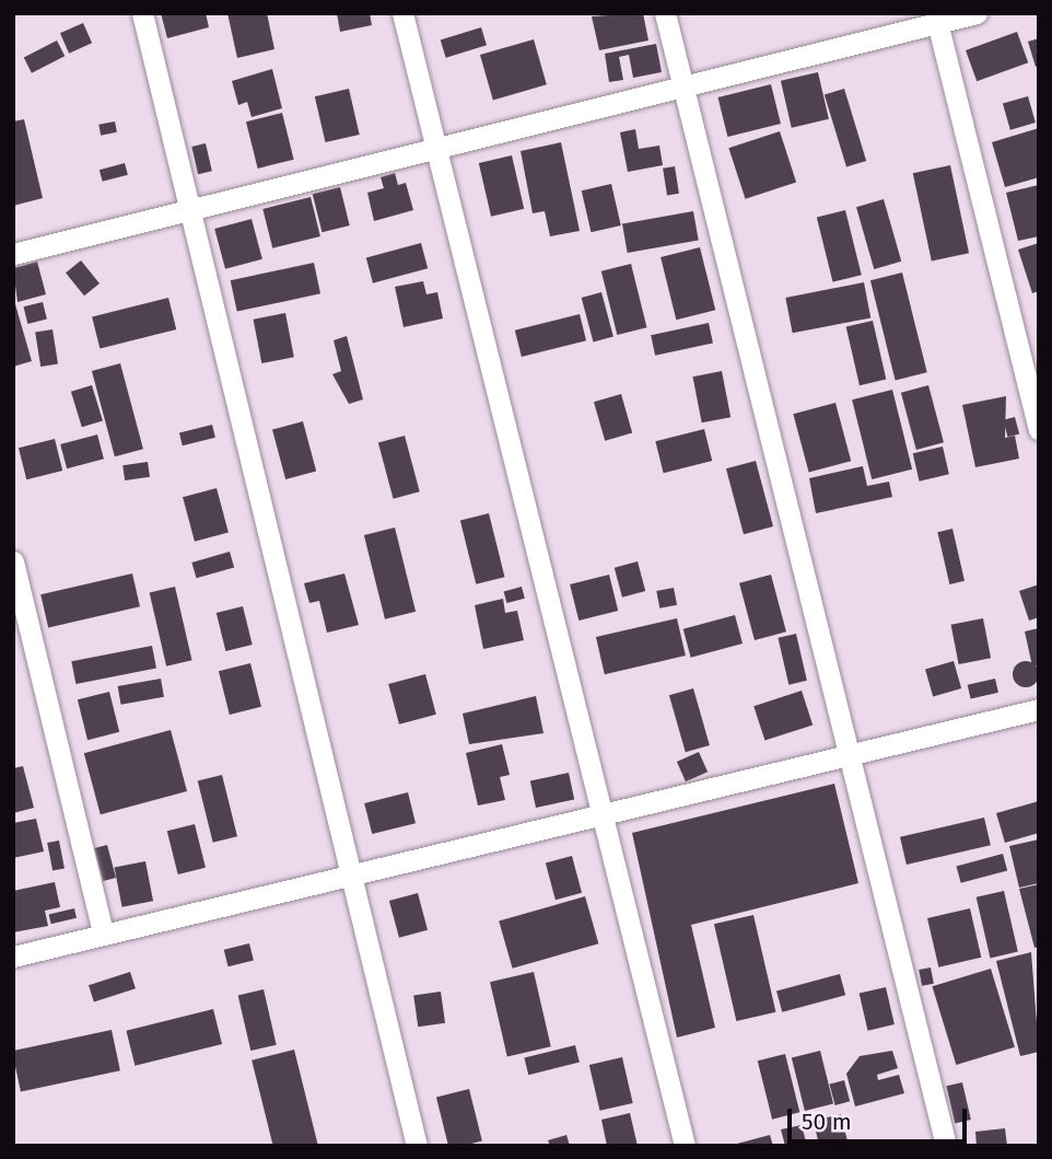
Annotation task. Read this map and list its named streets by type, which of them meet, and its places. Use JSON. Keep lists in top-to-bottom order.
{
  "scale_bar": "50 m"
}
